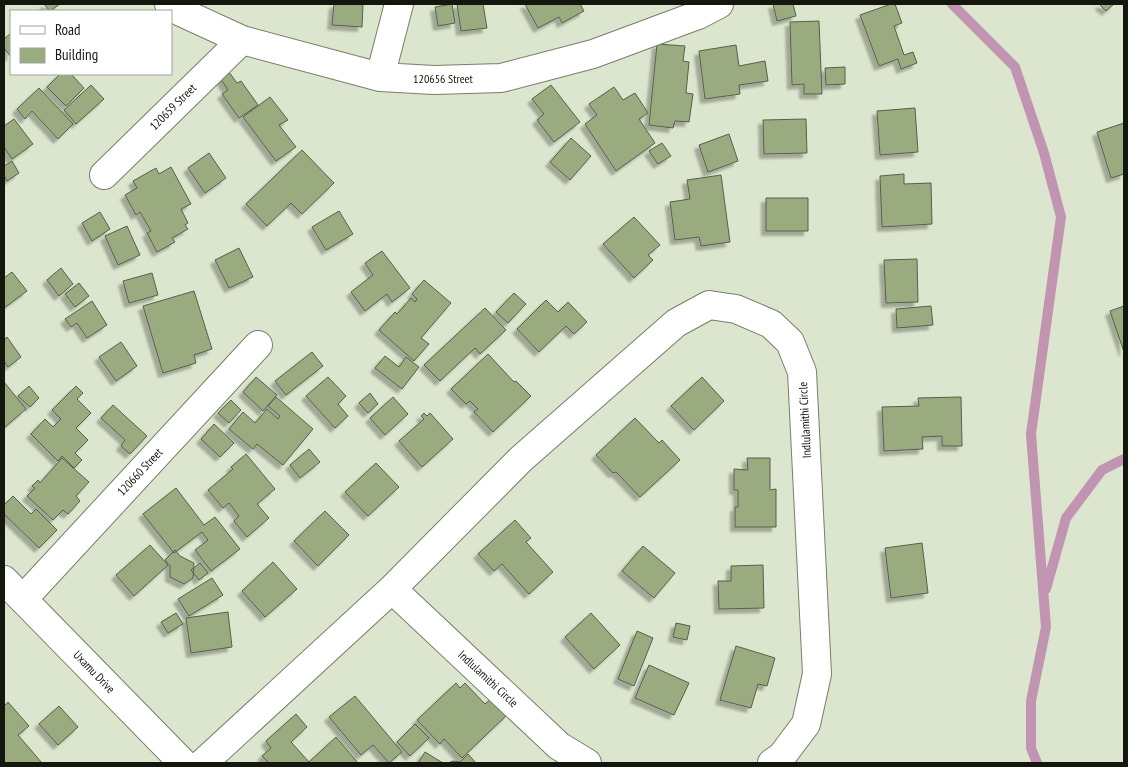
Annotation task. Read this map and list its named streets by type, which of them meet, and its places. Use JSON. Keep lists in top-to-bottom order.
{
  "streets": {
    "street": [
      "120656 Street",
      "120659 Street",
      "Indlulamithi Circle",
      "120660 Street",
      "Uxamu Drive"
    ]
  },
  "crossings": [
    ["120656 Street", "120659 Street"],
    ["120660 Street", "Uxamu Drive"]
  ],
  "legend": ["Road", "Building"]
}
